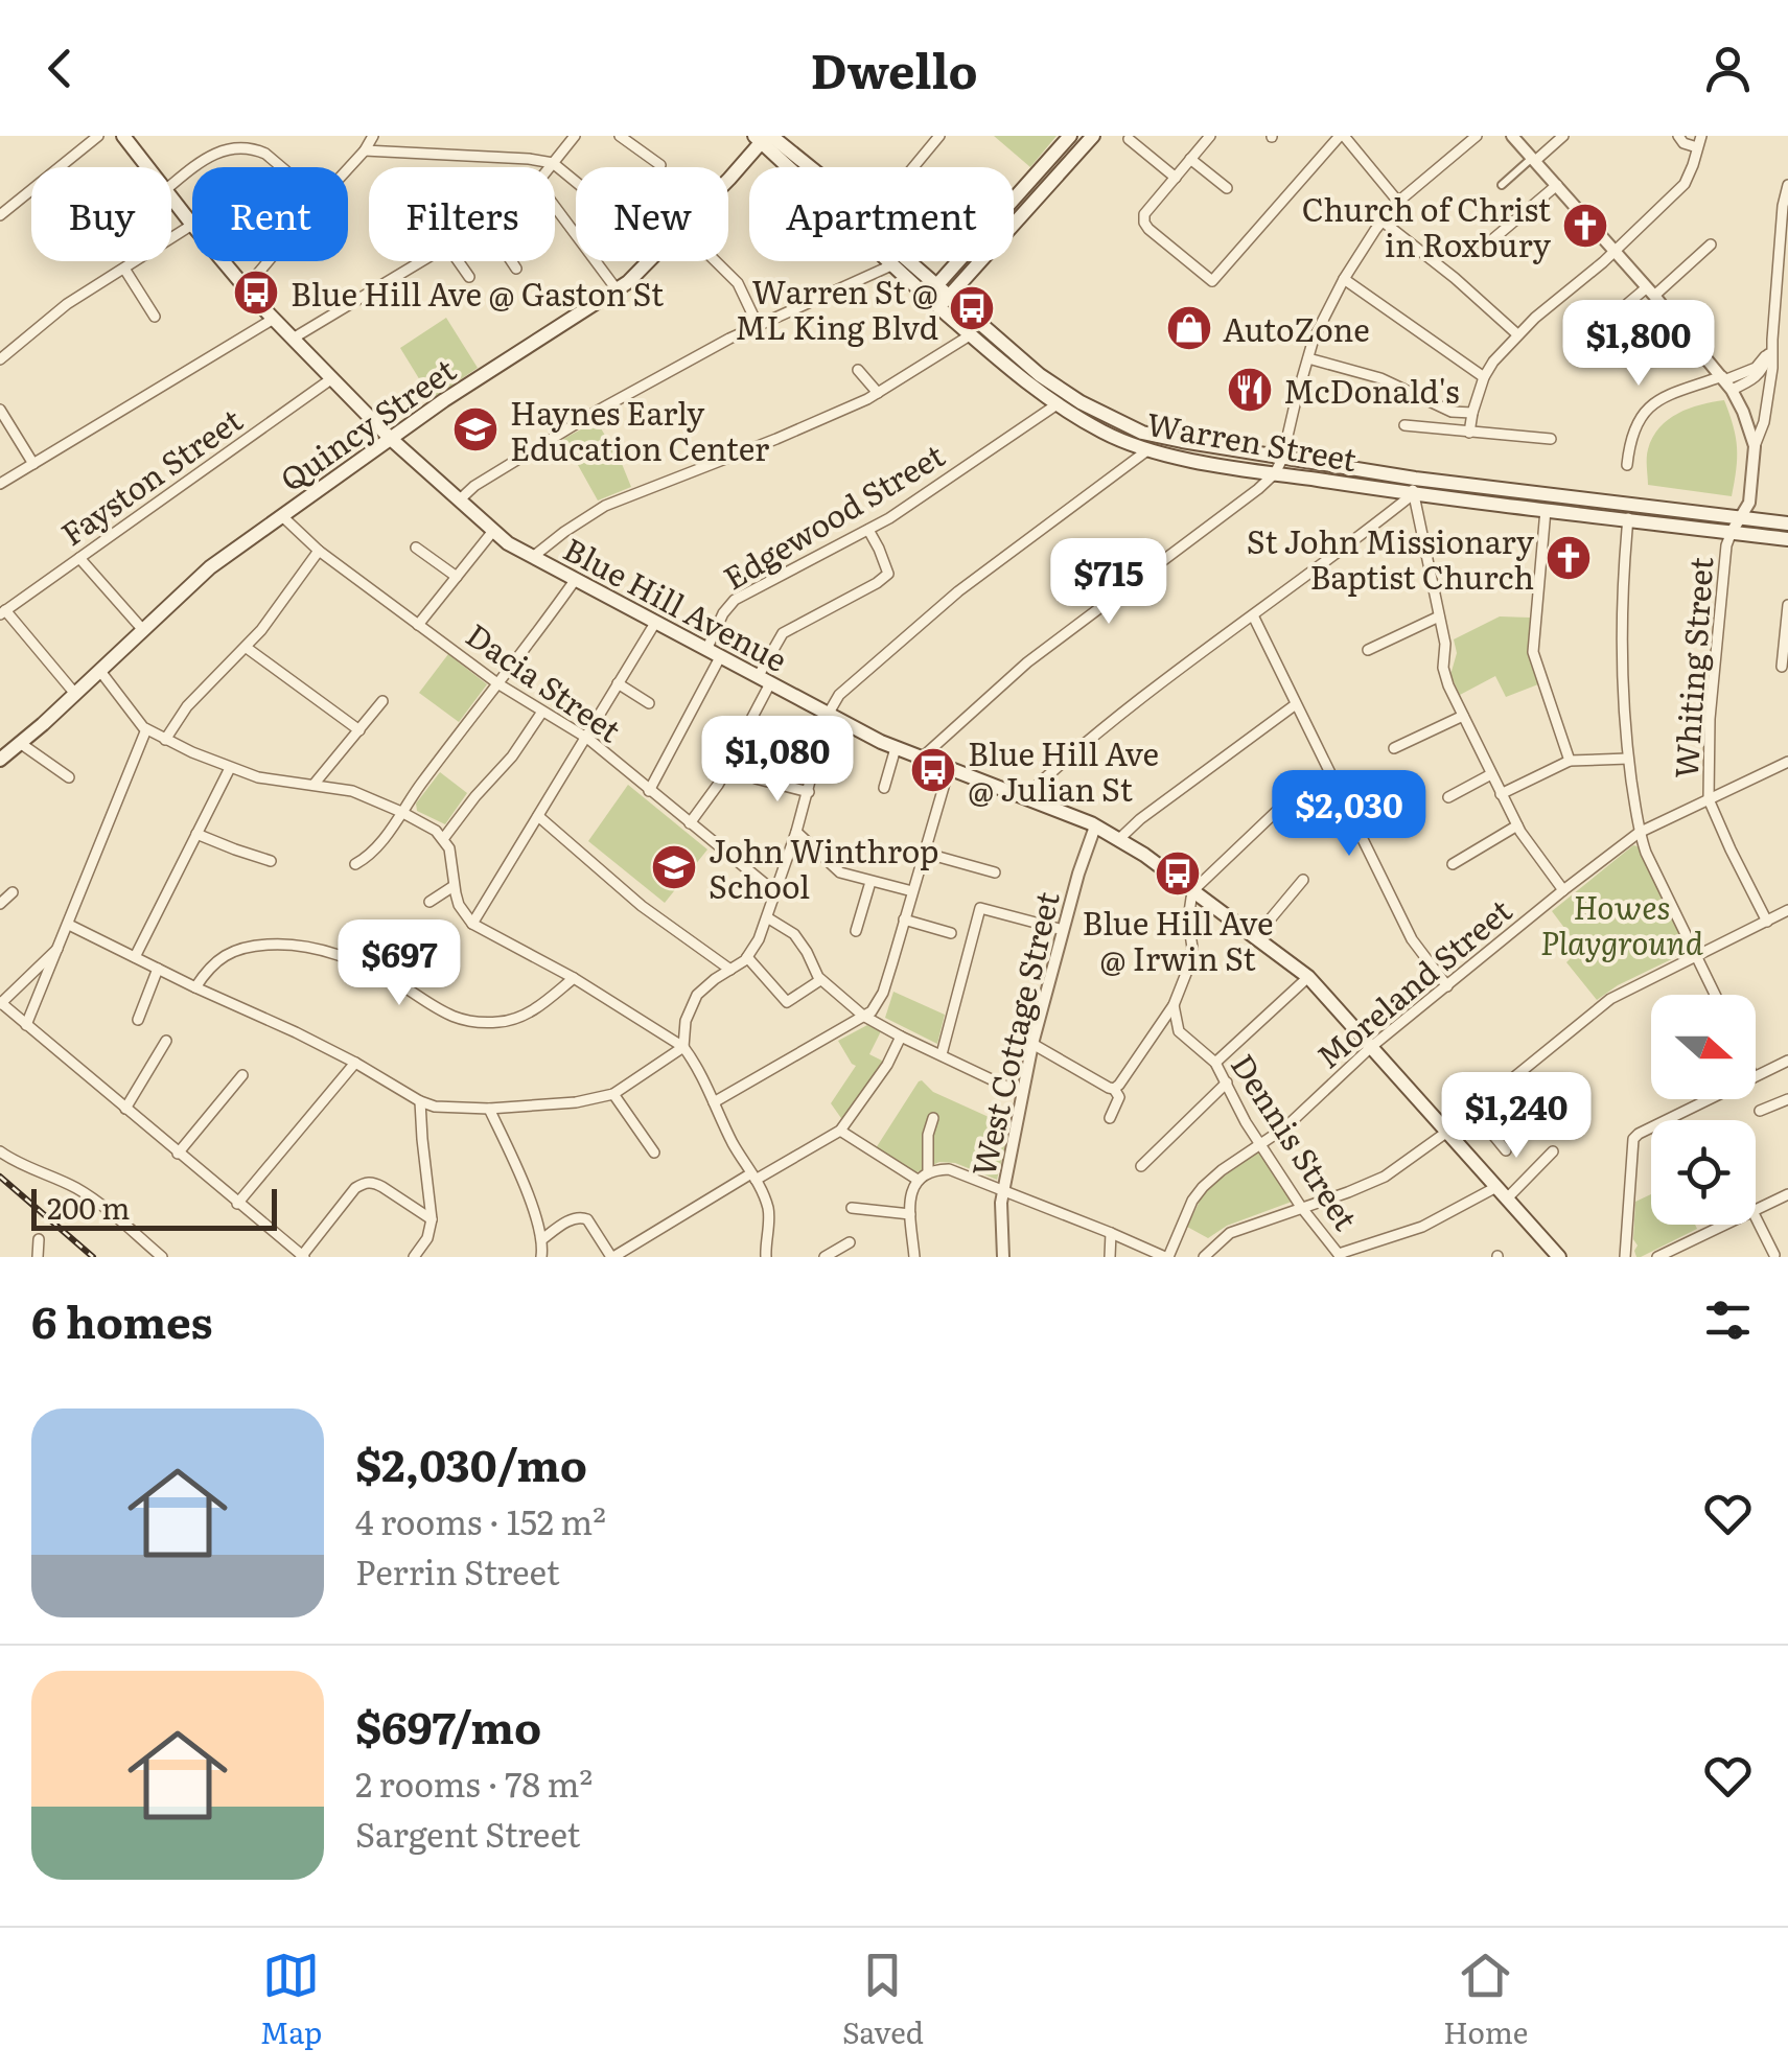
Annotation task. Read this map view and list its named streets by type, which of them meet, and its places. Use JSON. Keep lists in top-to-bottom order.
{
  "streets": {
    "main road": ["Quincy Street", "Warren Street", "Blue Hill Avenue"],
    "street": [
      "Fayston Street",
      "Edgewood Street",
      "Whiting Street",
      "Dacia Street",
      "Moreland Street",
      "West Cottage Street",
      "Dennis Street"
    ]
  },
  "crossings": [
    ["Quincy Street", "Warren Street"],
    ["Quincy Street", "Blue Hill Avenue"],
    ["Quincy Street", "Dacia Street"],
    ["Warren Street", "Edgewood Street"],
    ["Warren Street", "Whiting Street"],
    ["Fayston Street", "Blue Hill Avenue"],
    ["Edgewood Street", "Blue Hill Avenue"],
    ["Blue Hill Avenue", "Moreland Street"],
    ["Blue Hill Avenue", "West Cottage Street"],
    ["Whiting Street", "Moreland Street"],
    ["Moreland Street", "Dennis Street"]
  ],
  "parks": ["Howes Playground"],
  "places": {
    "church": ["Church of Christ in Roxbury", "St John Missionary Baptist Church"],
    "bus stop": [
      "Blue Hill Ave @ Gaston St",
      "Warren St @ ML King Blvd",
      "Blue Hill Ave @ Julian St",
      "Blue Hill Ave @ Irwin St"
    ],
    "shop": ["AutoZone"],
    "restaurant": ["McDonald's"],
    "school or university": ["Haynes Early Education Center", "John Winthrop School"]
  },
  "scale_bar": "200 m",
  "north": "right",
  "page": {
    "header": "Dwello",
    "chip": [
      "Buy",
      "Rent",
      "Filters",
      "New",
      "Apartment"
    ],
    "price": [
      "$1,800",
      "$715",
      "$1,080",
      "$2,030",
      "$697",
      "$1,240"
    ],
    "scale": "200 m",
    "heading": "6 homes",
    "list": [
      {
        "name": "$2,030/mo",
        "note": "4 rooms · 152 m² · Perrin Street"
      },
      {
        "name": "$697/mo",
        "note": "2 rooms · 78 m² · Sargent Street"
      }
    ],
    "tabs": ["Map", "Saved", "Home"]
  }
}
